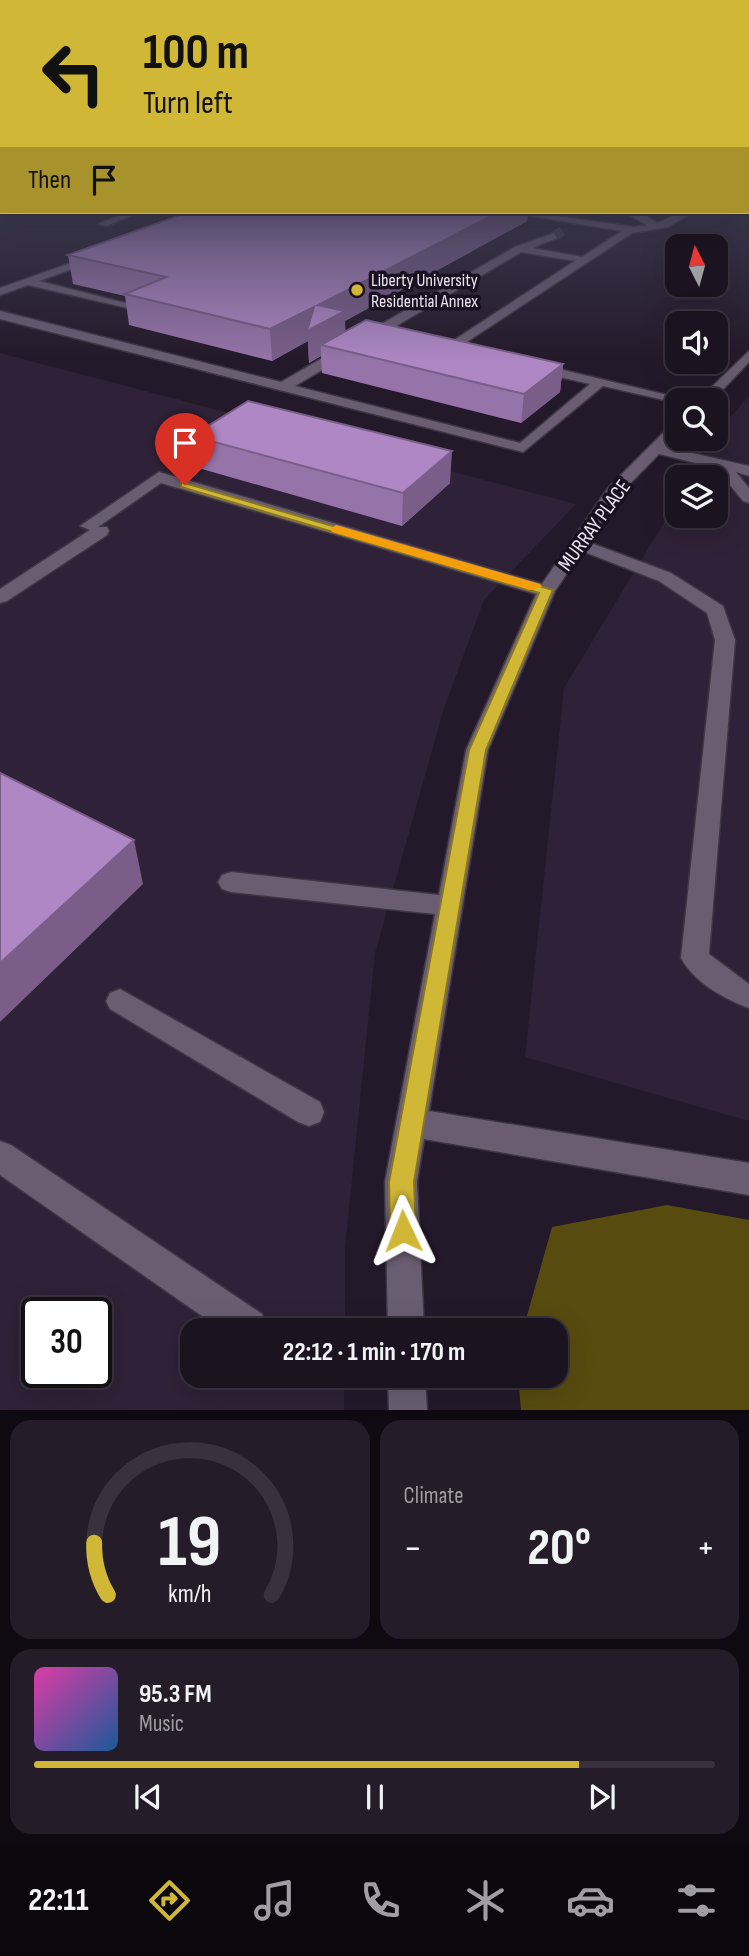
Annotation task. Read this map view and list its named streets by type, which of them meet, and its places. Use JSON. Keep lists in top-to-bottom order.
{
  "streets": {
    "street": ["MURRAY PLACE"]
  },
  "places": ["Liberty University Residential Annex"],
  "north": "top",
  "page": {
    "turn": ["100 m", "Turn left"],
    "then": "Then",
    "limit": "30",
    "trip": "22:12 · 1 min · 170 m",
    "tile": "Climate",
    "heat": ["−", "20°", "+"],
    "song": ["95.3 FM", "Music"],
    "tabs": "22:11",
    "gauge": ["19", "km/h"]
  }
}
